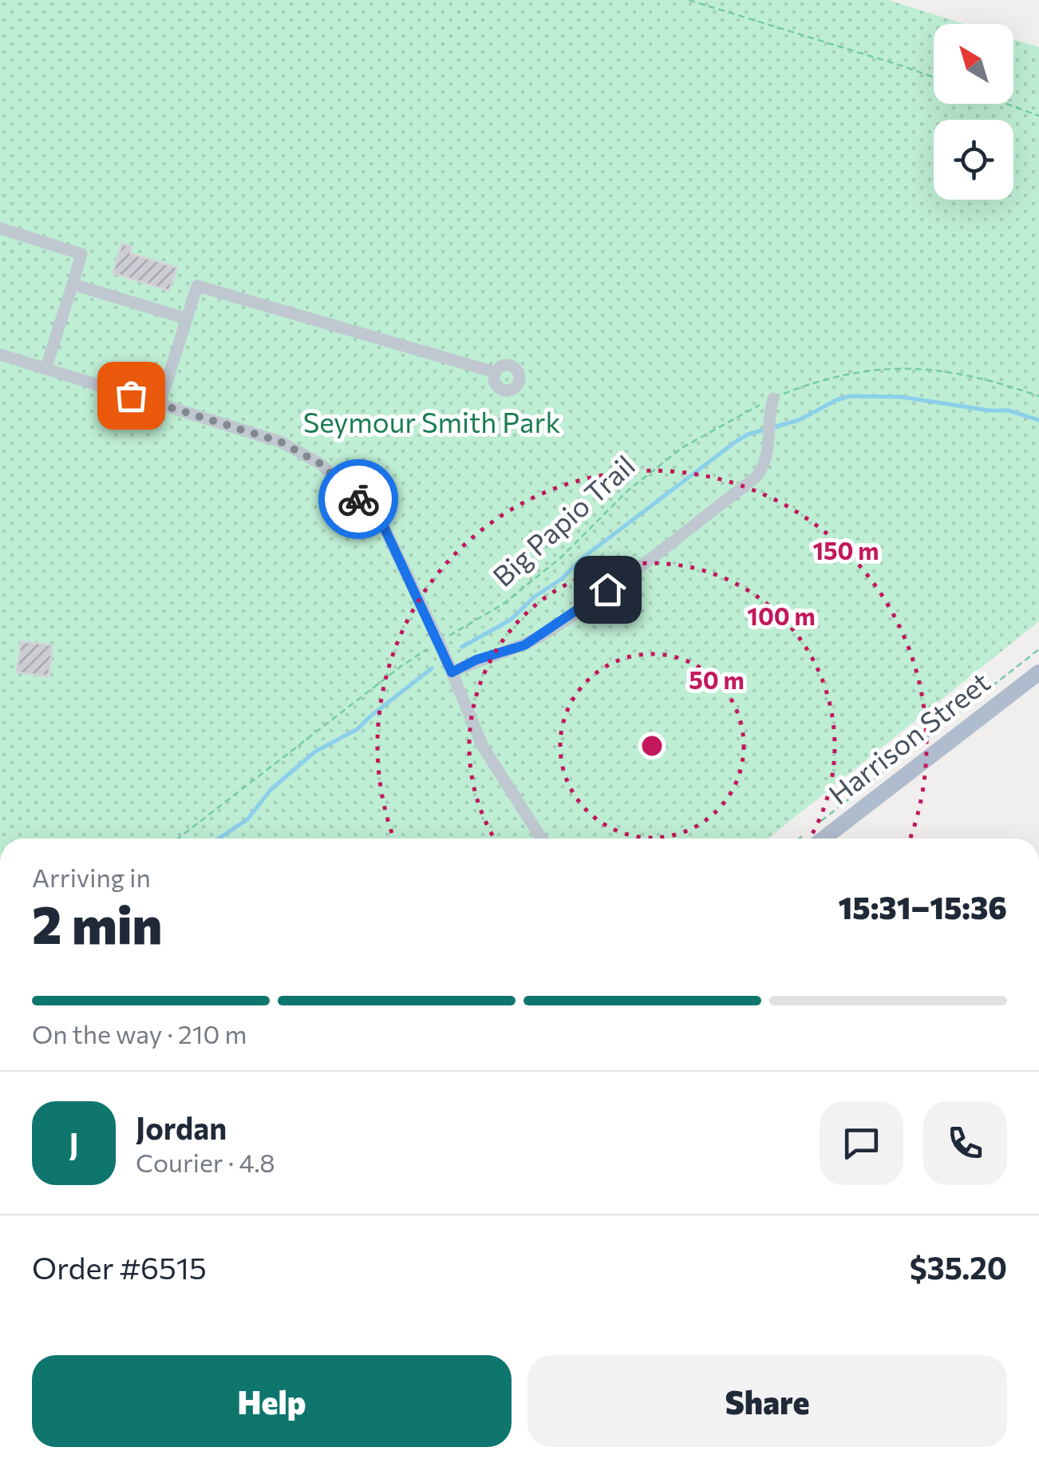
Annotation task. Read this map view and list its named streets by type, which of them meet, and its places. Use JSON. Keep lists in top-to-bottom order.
{
  "streets": {
    "main road": ["Harrison Street"],
    "path": ["Big Papio Trail"]
  },
  "parks": ["Seymour Smith Park"],
  "north": "top left",
  "page": {
    "heading": ["2 min", "Arriving in", "15:31–15:36"],
    "panel": [
      "Jordan",
      "Courier · 4.8",
      "Order #6515",
      "$35.20"
    ],
    "bar": "On the way · 210 m",
    "round": "J",
    "buttons": ["Help", "Share"]
  },
  "rings": ["150 m", "100 m", "50 m"]
}
